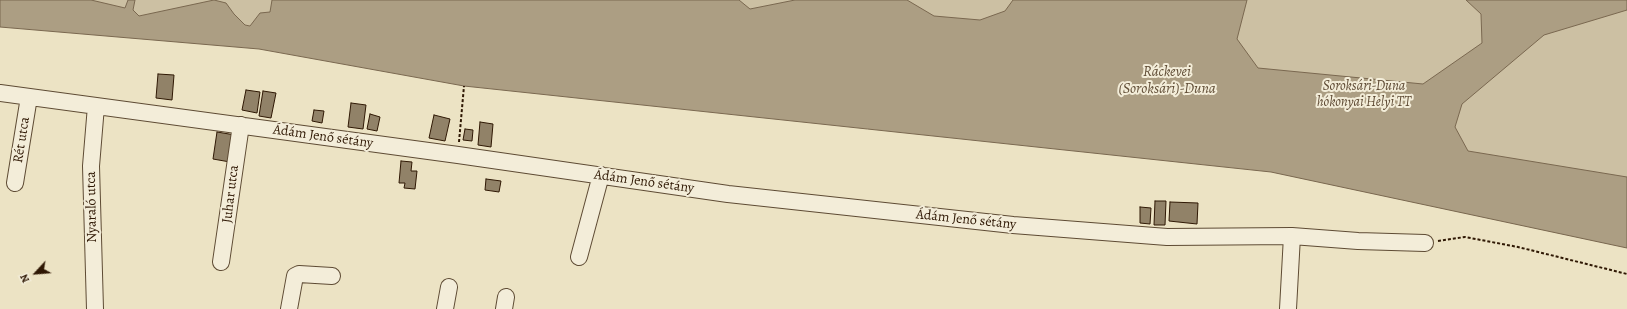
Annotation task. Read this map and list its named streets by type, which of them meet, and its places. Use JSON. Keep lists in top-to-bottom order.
{
  "streets": {
    "street": [
      "Ádám Jenő sétány",
      "Rét utca",
      "Juhar utca",
      "Nyaraló utca"
    ]
  },
  "crossings": [
    ["Ádám Jenő sétány", "Rét utca"],
    ["Ádám Jenő sétány", "Juhar utca"],
    ["Ádám Jenő sétány", "Nyaraló utca"]
  ],
  "water": ["Ráckevei (Soroksári)-Duna"],
  "parks": ["Soroksári-Duna hókonyai Helyi TT"],
  "north": "bottom left"
}
